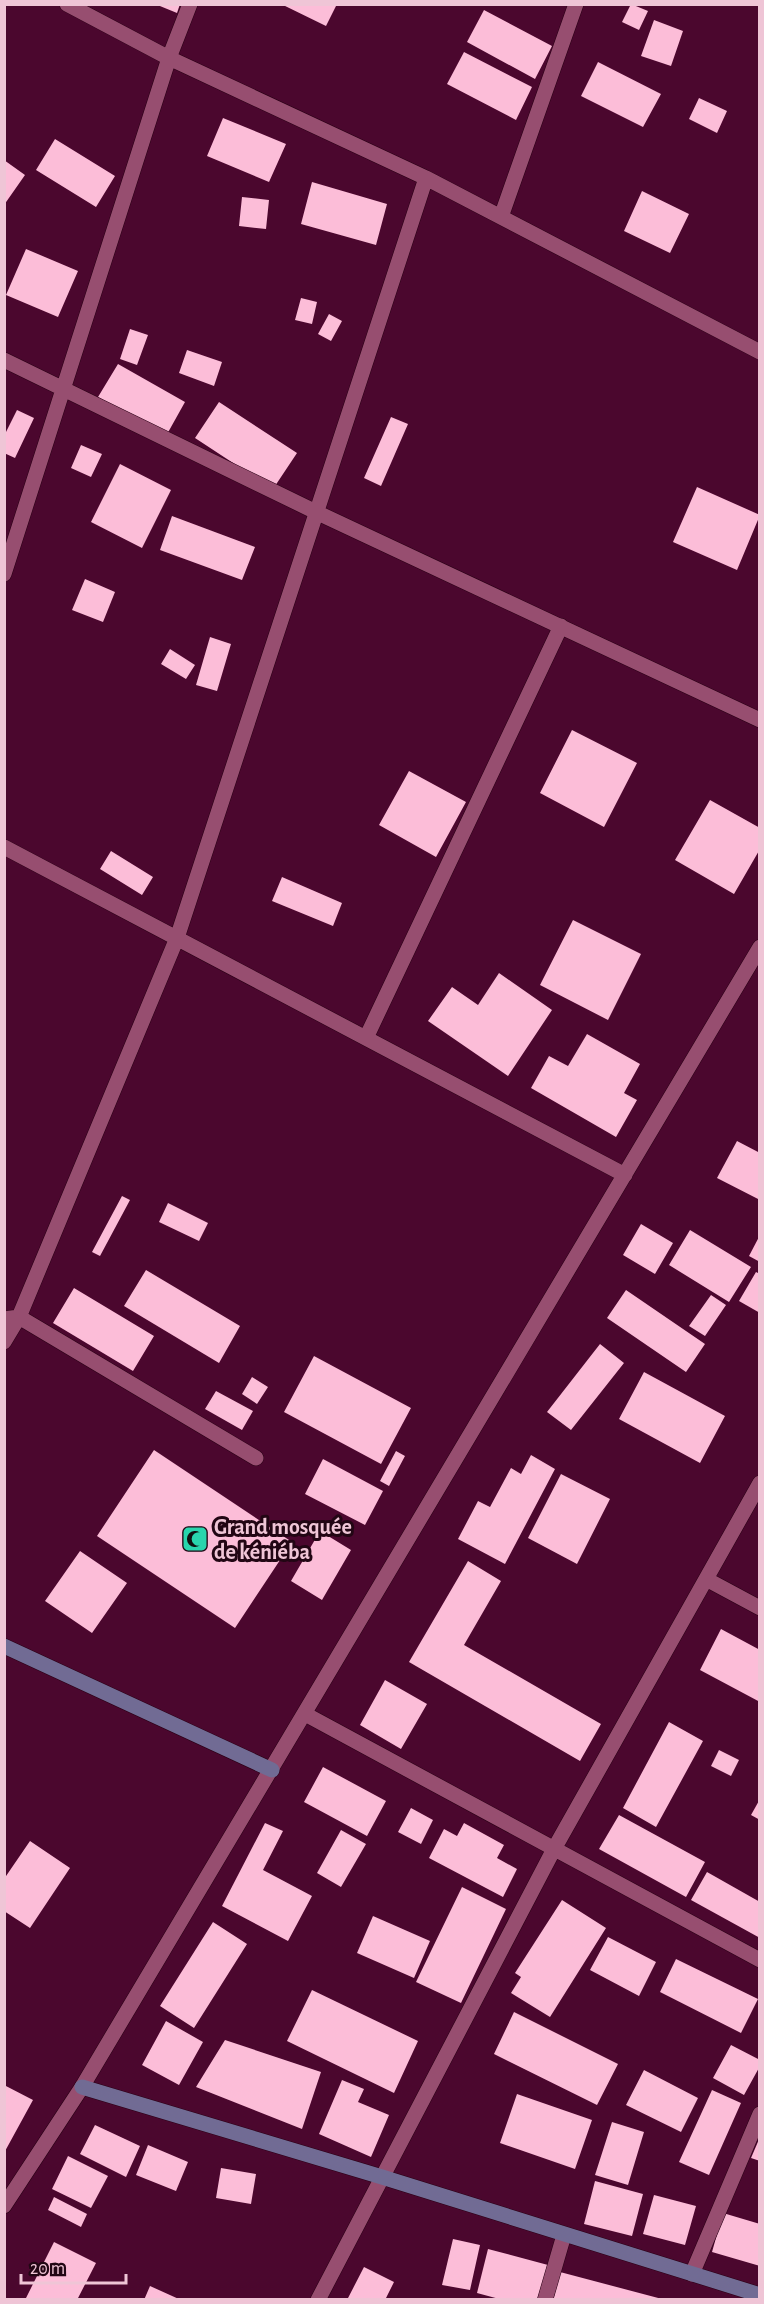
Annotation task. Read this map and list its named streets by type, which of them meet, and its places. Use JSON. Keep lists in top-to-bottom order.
{
  "places": {
    "mosque": ["Grand mosquée de kéniéba"]
  },
  "scale_bar": "20 m"
}
